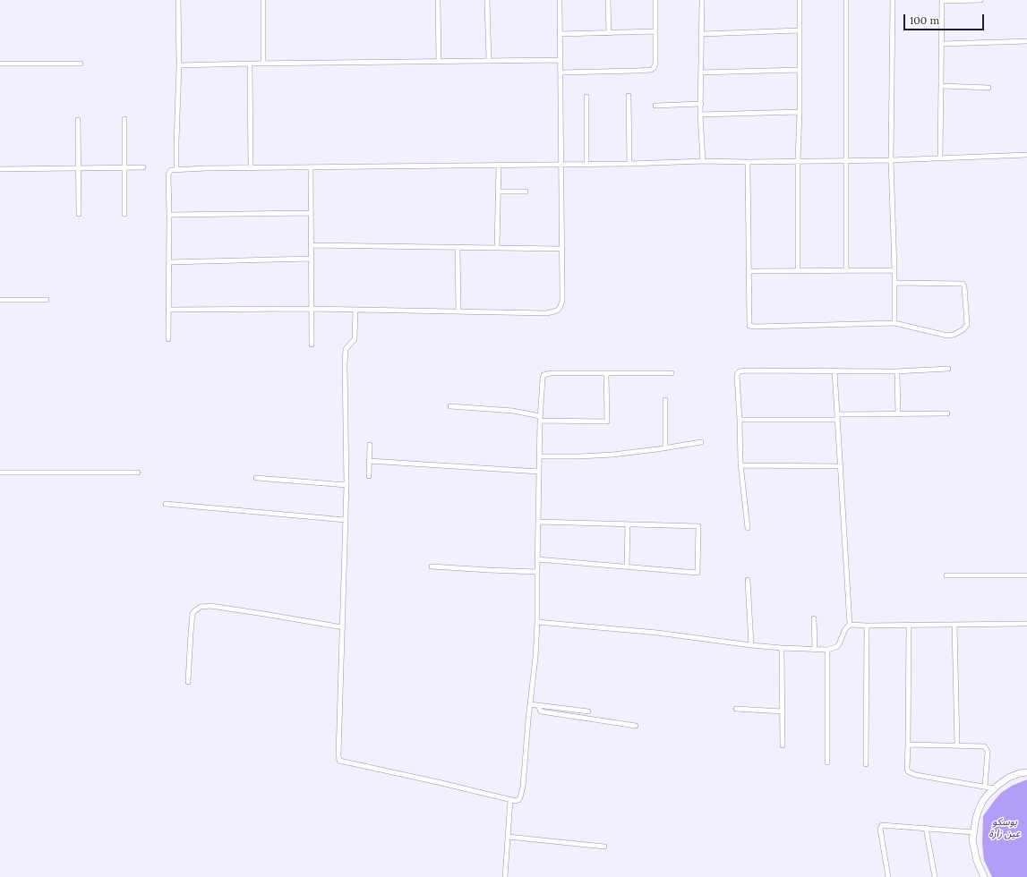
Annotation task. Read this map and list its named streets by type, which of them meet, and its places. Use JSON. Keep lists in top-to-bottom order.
{
  "parks": ["بوسكو عين زارة"],
  "scale_bar": "100 m"
}
